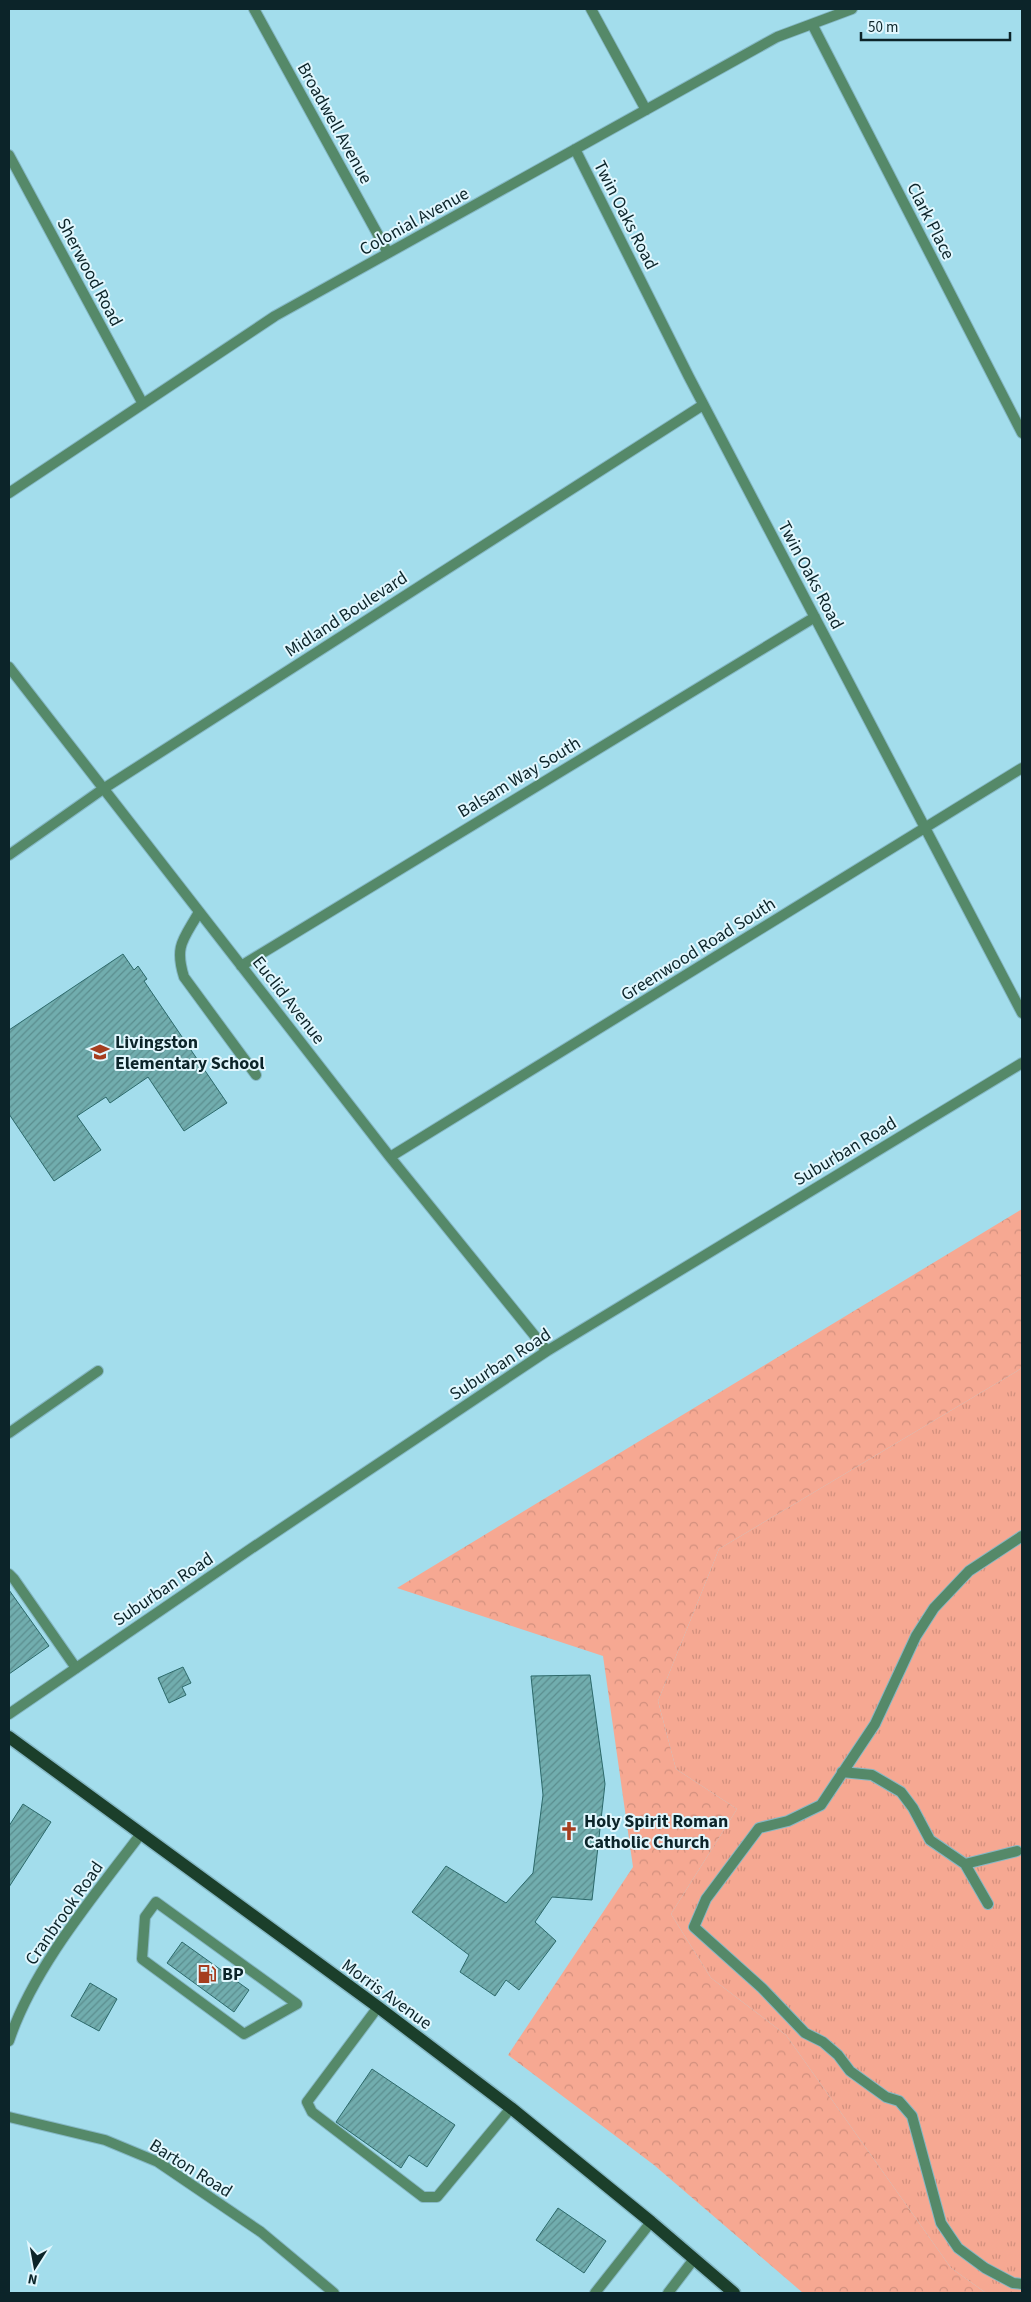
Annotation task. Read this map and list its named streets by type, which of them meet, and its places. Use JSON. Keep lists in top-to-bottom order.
{
  "streets": {
    "main road": ["Morris Avenue"],
    "street": [
      "Broadwell Avenue",
      "Twin Oaks Road",
      "Colonial Avenue",
      "Clark Place",
      "Sherwood Road",
      "Midland Boulevard",
      "Balsam Way South",
      "Greenwood Road South",
      "Euclid Avenue",
      "Suburban Road",
      "Cranbrook Road",
      "Barton Road"
    ]
  },
  "crossings": [
    ["Broadwell Avenue", "Colonial Avenue"],
    ["Twin Oaks Road", "Colonial Avenue"],
    ["Twin Oaks Road", "Midland Boulevard"],
    ["Twin Oaks Road", "Balsam Way South"],
    ["Twin Oaks Road", "Greenwood Road South"],
    ["Colonial Avenue", "Clark Place"],
    ["Colonial Avenue", "Sherwood Road"],
    ["Midland Boulevard", "Euclid Avenue"],
    ["Balsam Way South", "Euclid Avenue"],
    ["Greenwood Road South", "Euclid Avenue"],
    ["Euclid Avenue", "Suburban Road"],
    ["Cranbrook Road", "Morris Avenue"]
  ],
  "places": {
    "school or university": ["Livingston Elementary School"],
    "church": ["Holy Spirit Roman Catholic Church"],
    "fuel station": ["BP"]
  },
  "scale_bar": "50 m",
  "north": "bottom"
}
